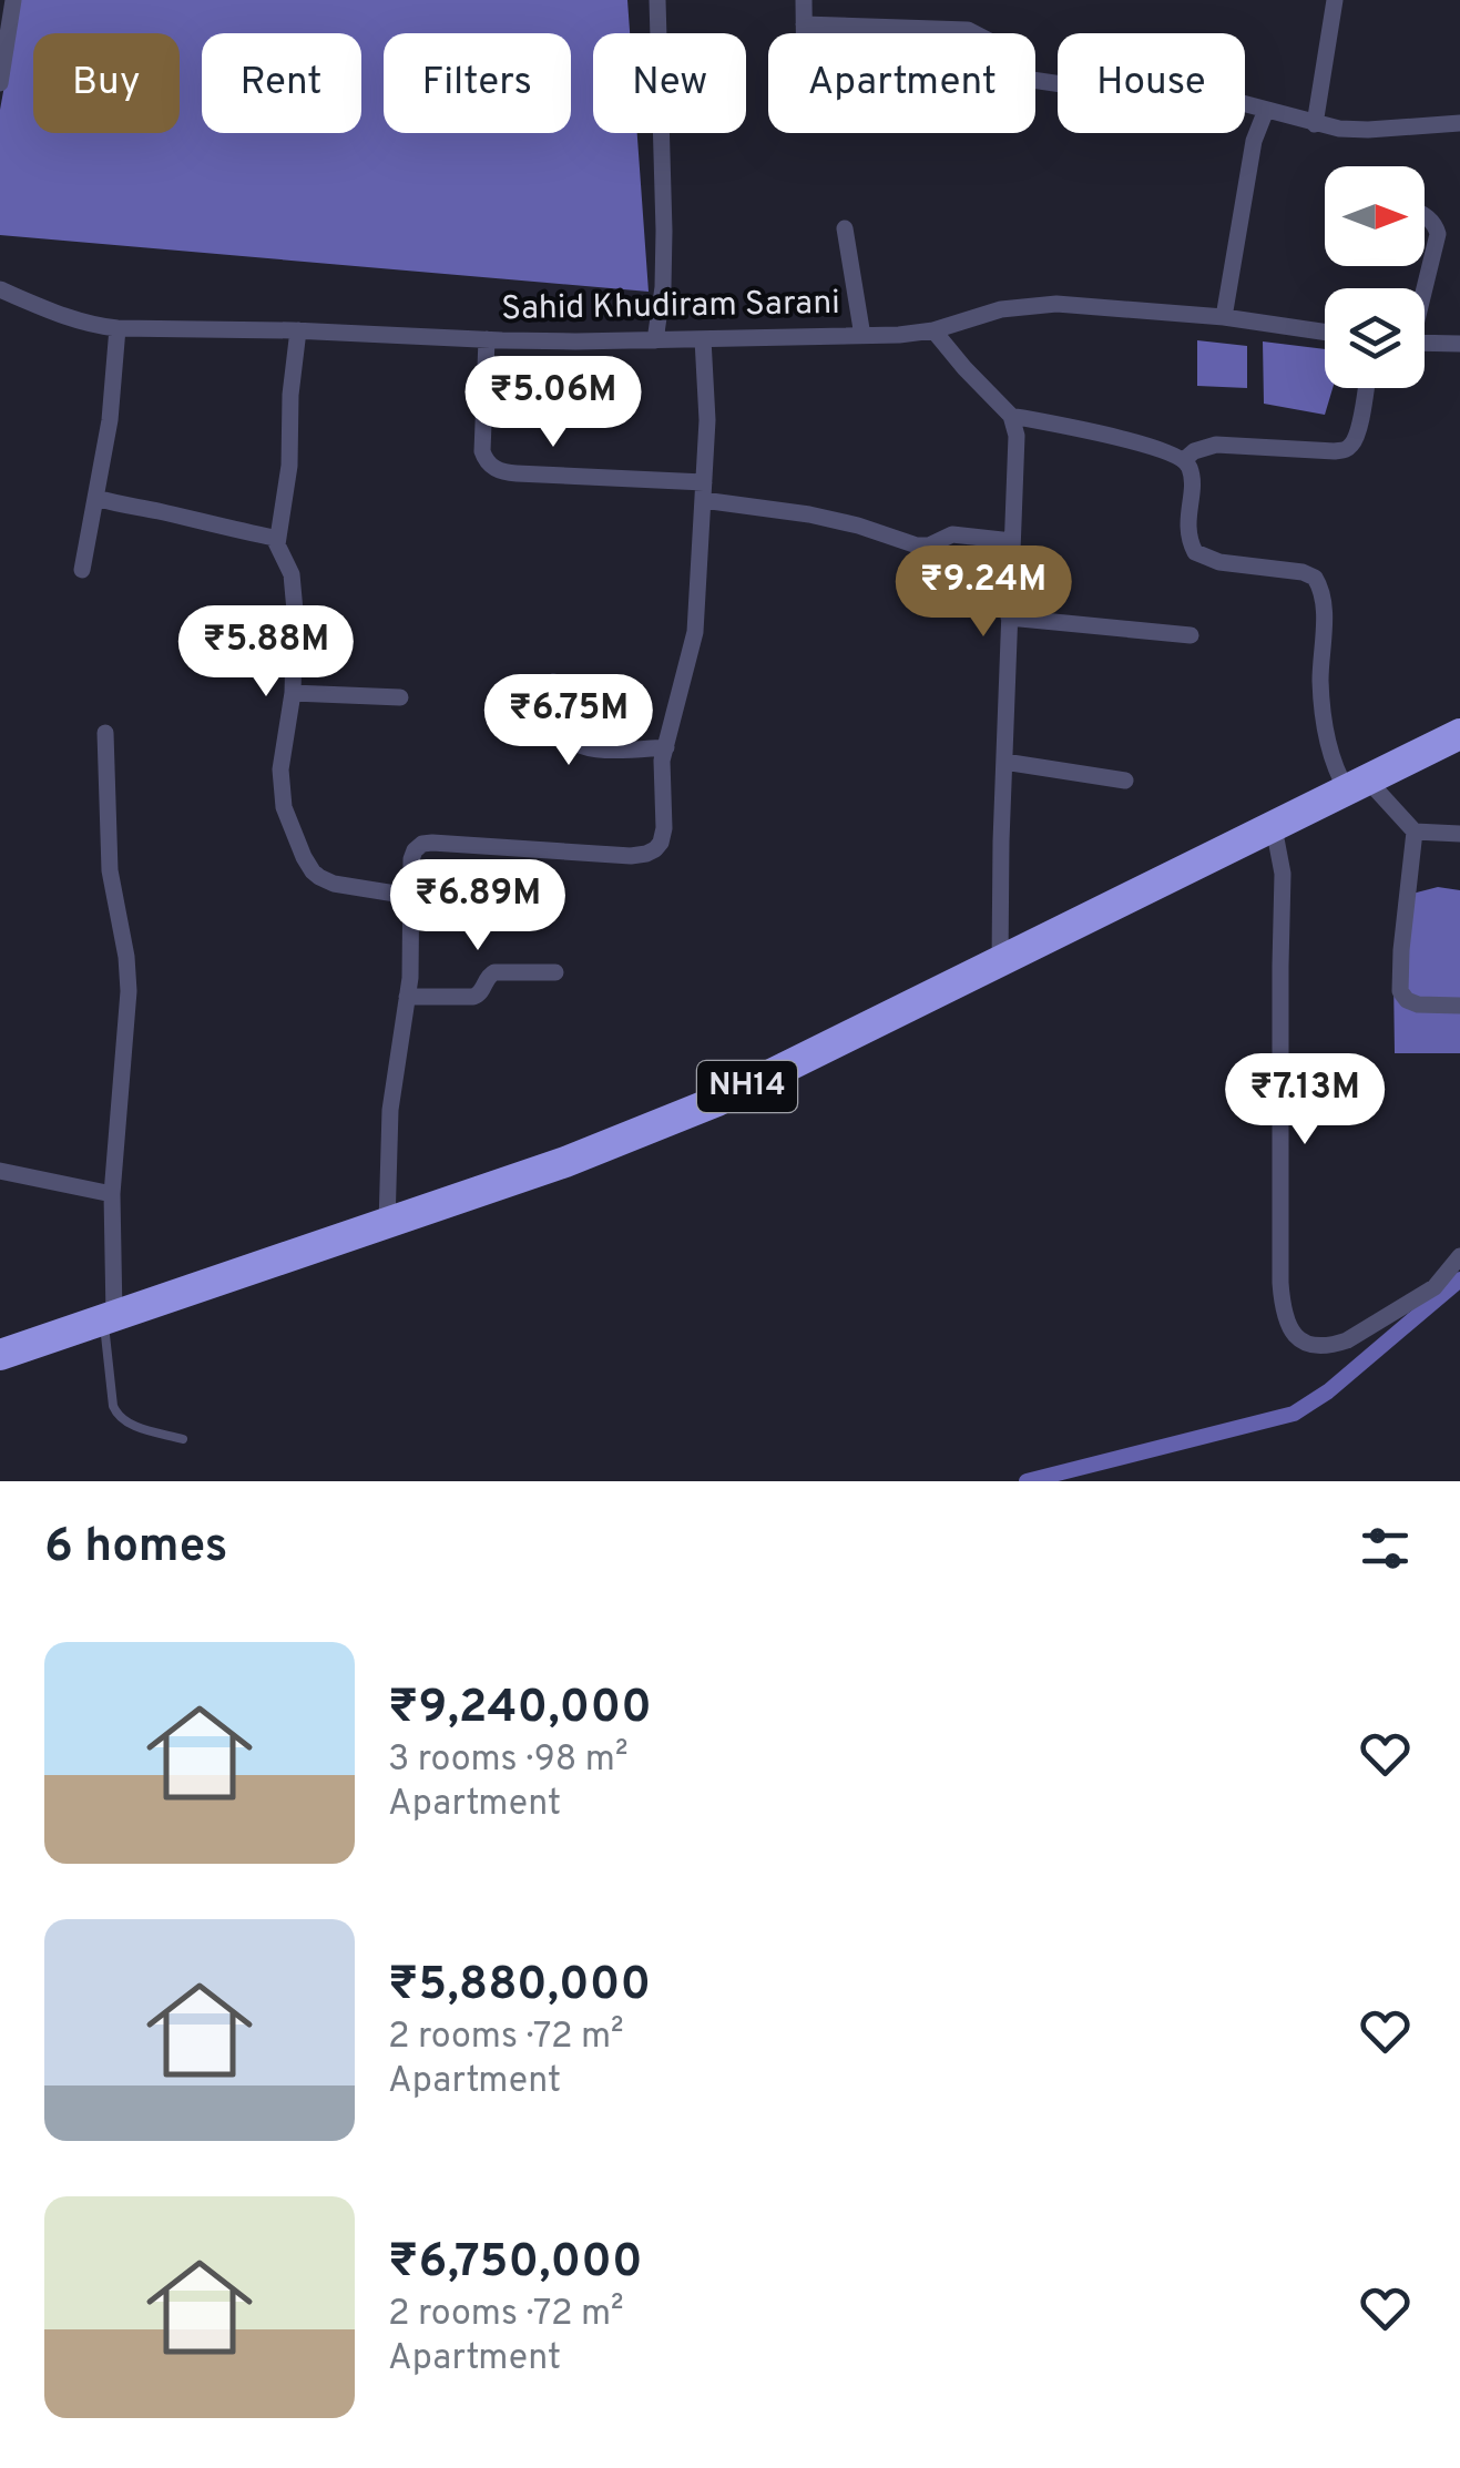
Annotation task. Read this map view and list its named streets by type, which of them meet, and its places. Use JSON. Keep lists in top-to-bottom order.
{
  "streets": {
    "highway": ["NH14"],
    "street": ["Sahid Khudiram Sarani"]
  },
  "north": "right",
  "page": {
    "chip": [
      "Buy",
      "Rent",
      "Filters",
      "New",
      "Apartment",
      "House"
    ],
    "price": [
      "₹5.06M",
      "₹9.24M",
      "₹5.88M",
      "₹6.75M",
      "₹6.89M",
      "₹7.13M"
    ],
    "heading": "6 homes",
    "list": [
      {
        "name": "₹9,240,000",
        "note": "3 rooms · 98 m² · Apartment"
      },
      {
        "name": "₹5,880,000",
        "note": "2 rooms · 72 m² · Apartment"
      },
      {
        "name": "₹6,750,000",
        "note": "2 rooms · 72 m² · Apartment"
      }
    ]
  }
}
